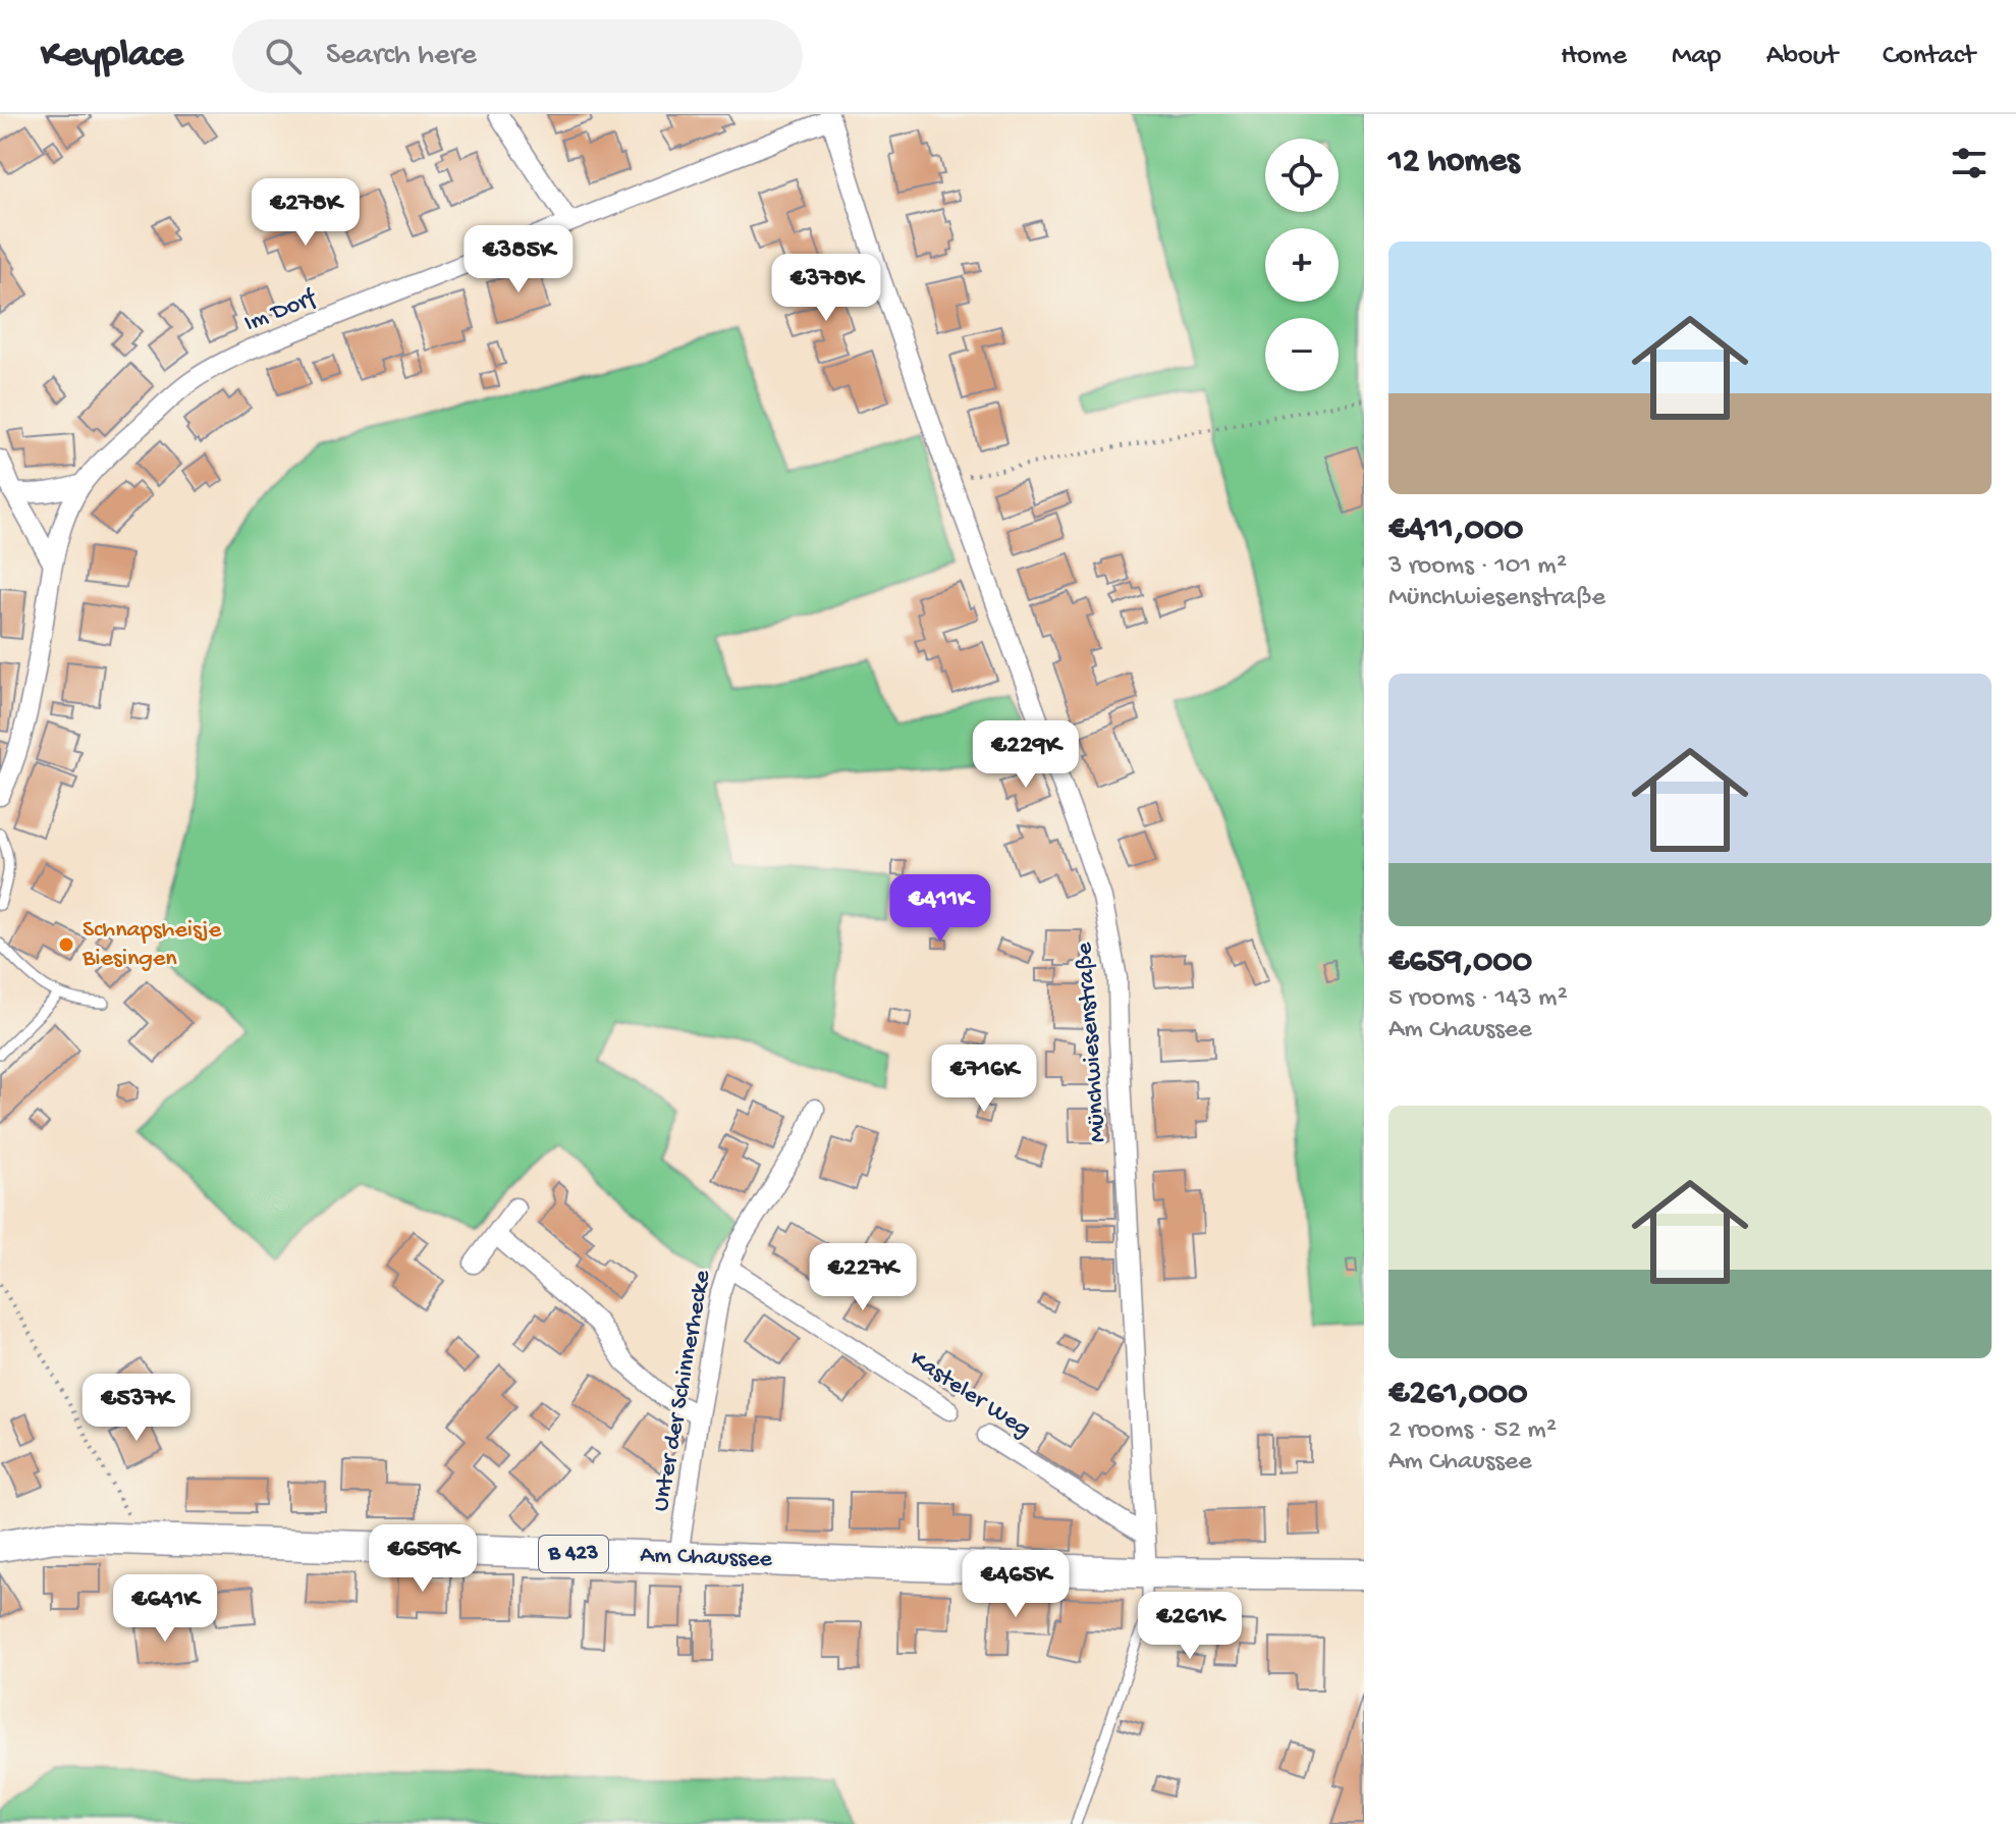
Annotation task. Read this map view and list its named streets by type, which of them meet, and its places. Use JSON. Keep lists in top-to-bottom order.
{
  "streets": {
    "main road": ["B 423", "Am Chaussee"],
    "street": [
      "Im Dorf",
      "Münchwiesenstraße",
      "Unter der Schinnerhecke",
      "Kasteler Weg"
    ]
  },
  "crossings": [
    ["Im Dorf", "Münchwiesenstraße"],
    ["Münchwiesenstraße", "Kasteler Weg"],
    ["Münchwiesenstraße", "Am Chaussee"],
    ["Unter der Schinnerhecke", "Kasteler Weg"],
    ["Unter der Schinnerhecke", "Am Chaussee"]
  ],
  "places": ["Schnapsheisje Biesingen"],
  "page": {
    "header": "Keyplace",
    "search": "Search here",
    "nav": [
      "Home",
      "Map",
      "About",
      "Contact"
    ],
    "heading": "12 homes",
    "map_buttons": ["+", "−"],
    "price": [
      "€278K",
      "€385K",
      "€378K",
      "€229K",
      "€411K",
      "€716K",
      "€227K",
      "€537K",
      "€659K",
      "€465K",
      "€641K",
      "€261K"
    ],
    "list": [
      {
        "name": "€411,000",
        "note": "3 rooms · 101 m² · Münchwiesenstraße"
      },
      {
        "name": "€659,000",
        "note": "5 rooms · 143 m² · Am Chaussee"
      },
      {
        "name": "€261,000",
        "note": "2 rooms · 52 m² · Am Chaussee"
      }
    ]
  }
}
